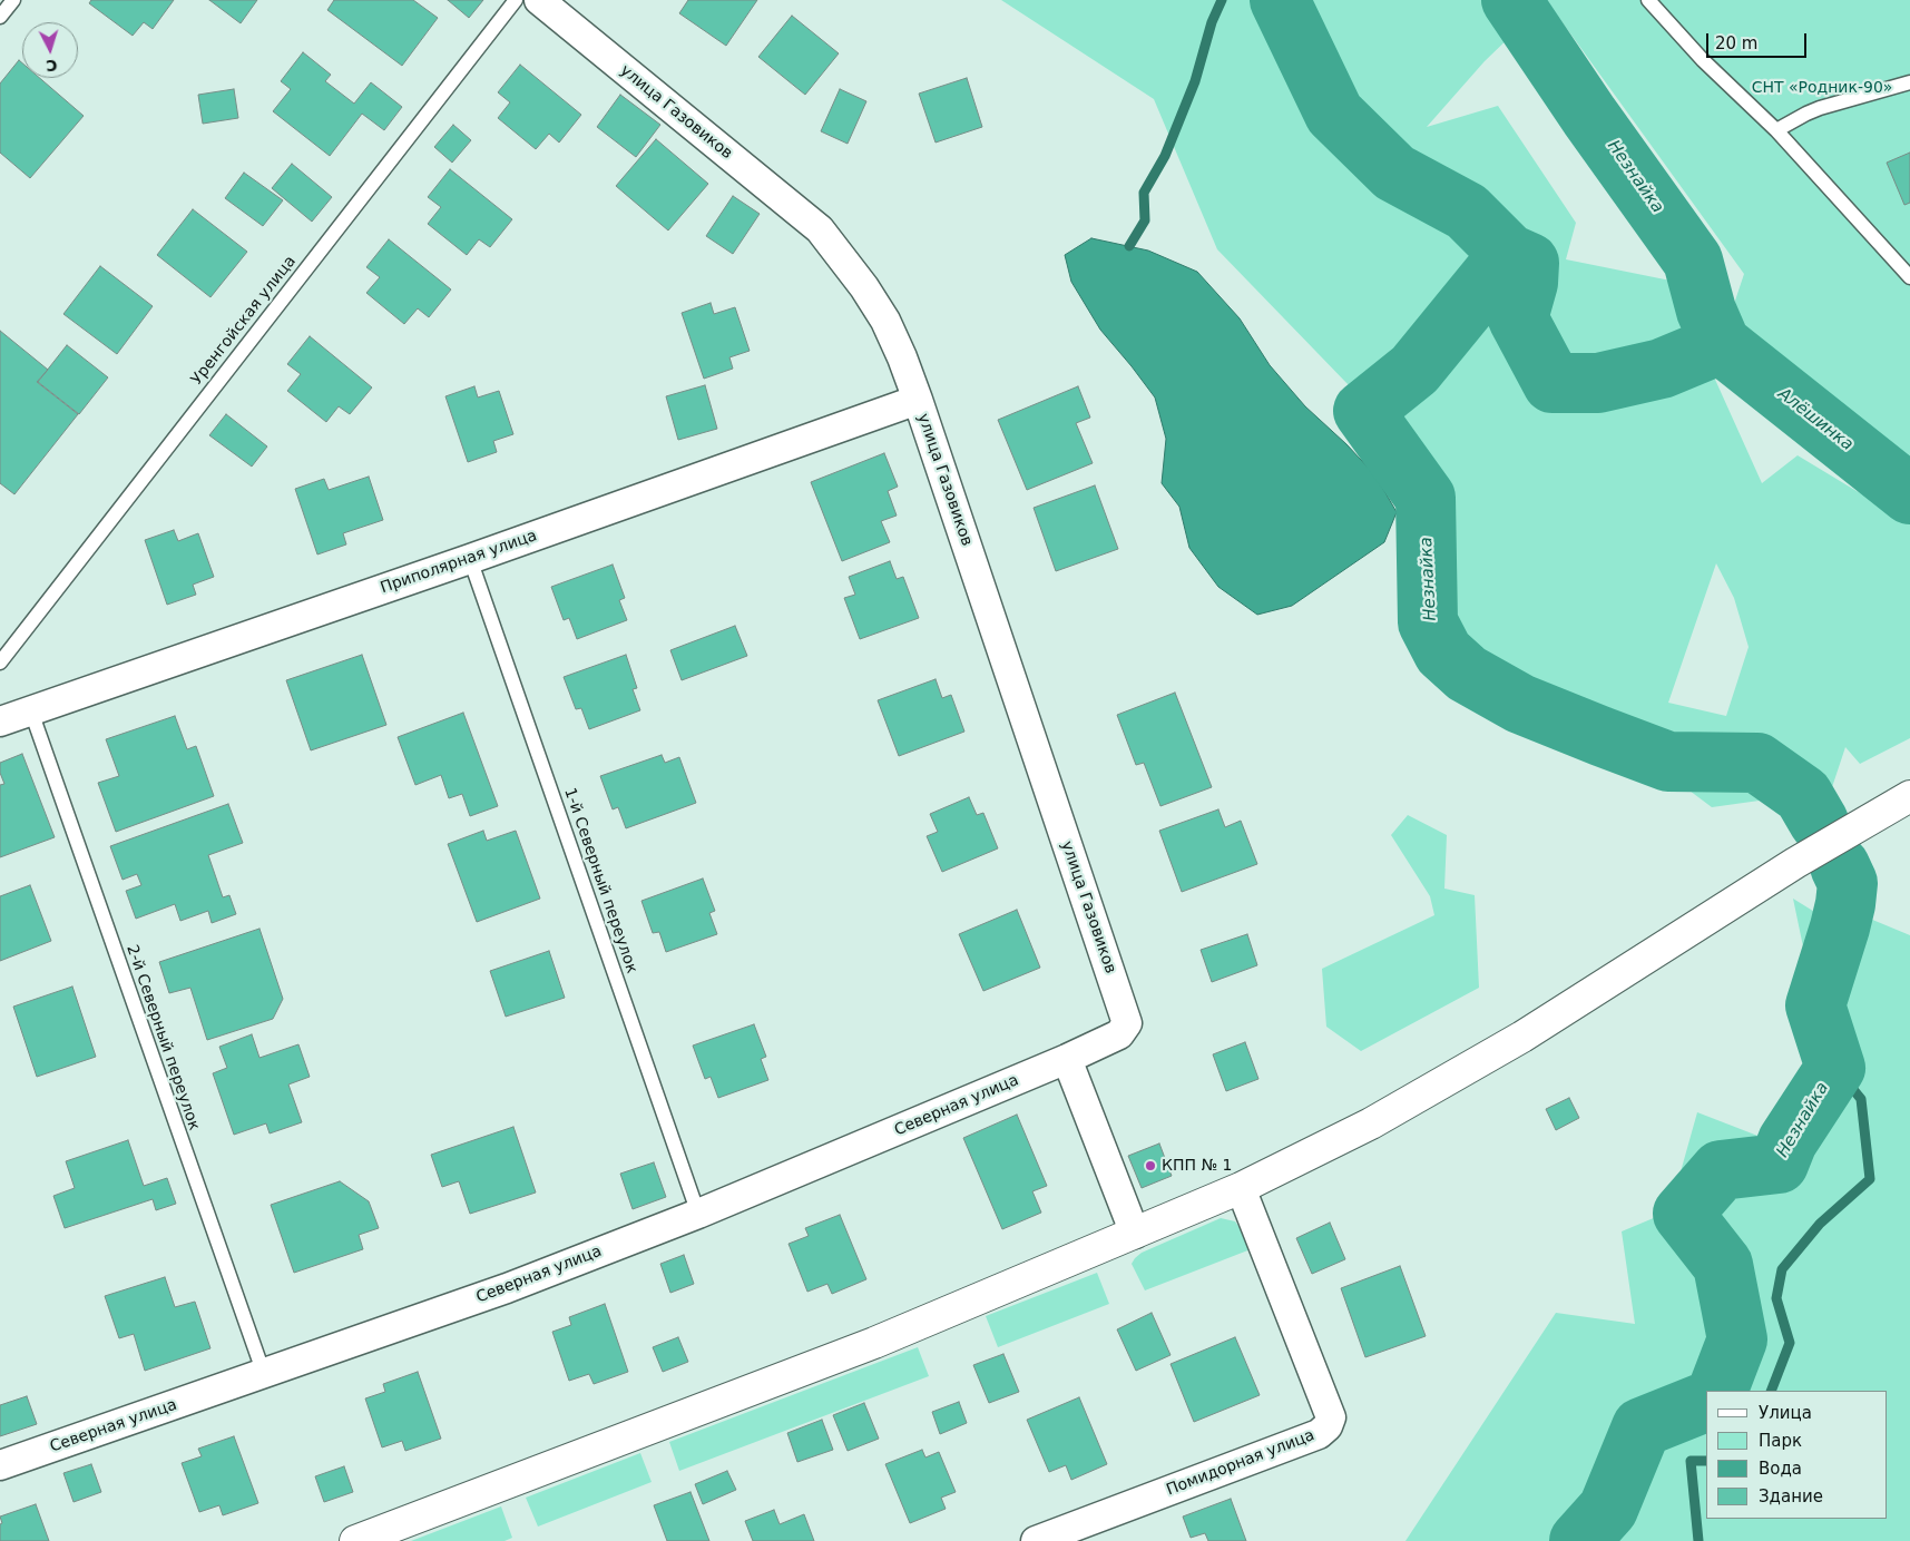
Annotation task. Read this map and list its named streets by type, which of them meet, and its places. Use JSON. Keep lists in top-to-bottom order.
{
  "streets": {
    "street": [
      "улица Газовиков",
      "Приполярная улица",
      "Северная улица",
      "Помидорная улица"
    ],
    "lane": ["Уренгойская улица", "1-й Северный переулок", "2-й Северный переулок"]
  },
  "crossings": [
    ["улица Газовиков", "Приполярная улица"],
    ["улица Газовиков", "Северная улица"],
    ["Приполярная улица", "1-й Северный переулок"],
    ["Приполярная улица", "2-й Северный переулок"],
    ["1-й Северный переулок", "Северная улица"],
    ["2-й Северный переулок", "Северная улица"]
  ],
  "water": ["Незнайка", "Алёшинка"],
  "parks": ["СНТ «Родник-90»"],
  "places": ["КПП № 1"],
  "legend": [
    "Улица",
    "Парк",
    "Вода",
    "Здание"
  ],
  "scale_bar": "20 m",
  "north": "bottom"
}
